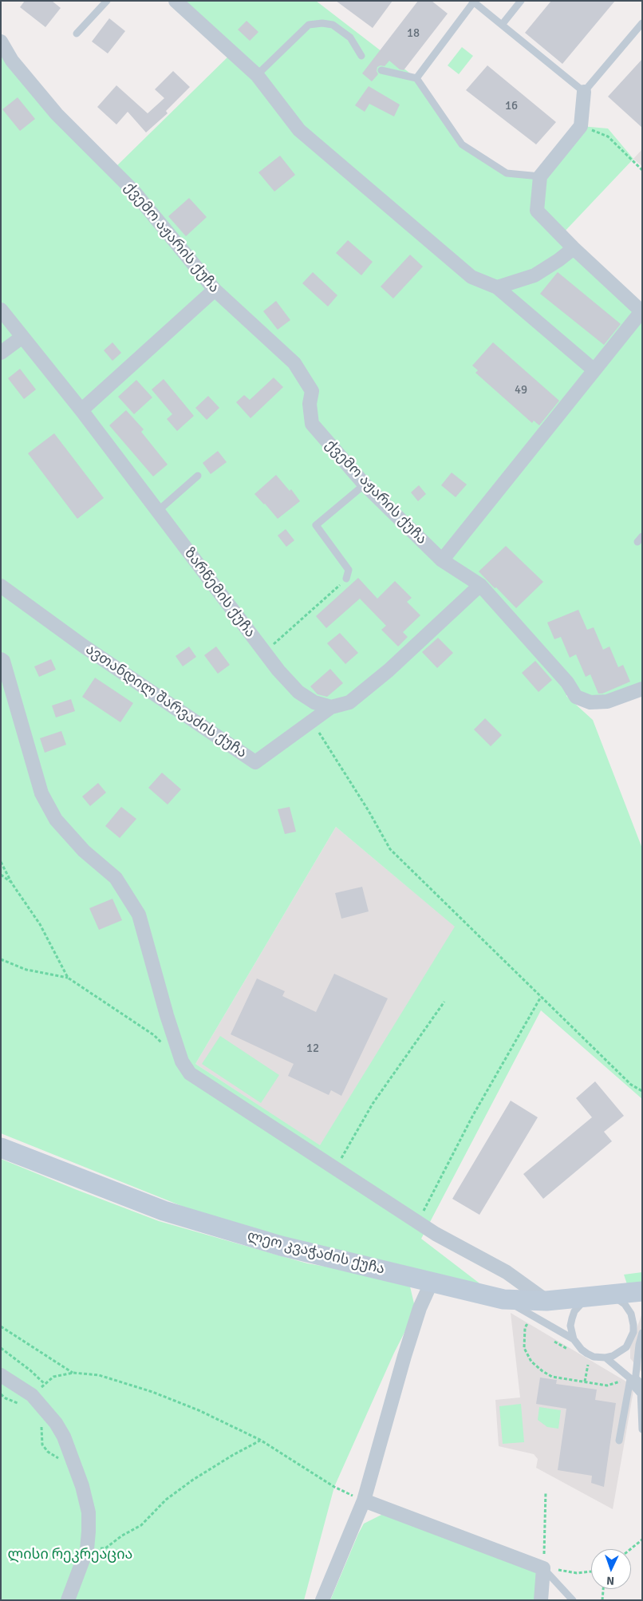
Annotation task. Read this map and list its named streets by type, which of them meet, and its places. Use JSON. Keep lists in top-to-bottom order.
{
  "streets": {
    "main road": ["ლეო კვაჭაძის ქუჩა"],
    "street": ["ქვემო აჟარის ქუჩა", "ზარწემის ქუჩა", "ავთანდილ შარვაძის ქუჩა"]
  },
  "crossings": [
    ["ზარწემის ქუჩა", "ავთანდილ შარვაძის ქუჩა"]
  ],
  "parks": ["ლისი რეკრეაცია"],
  "house_numbers": [
    "18",
    "16",
    "49",
    "12"
  ],
  "north": "bottom"
}
